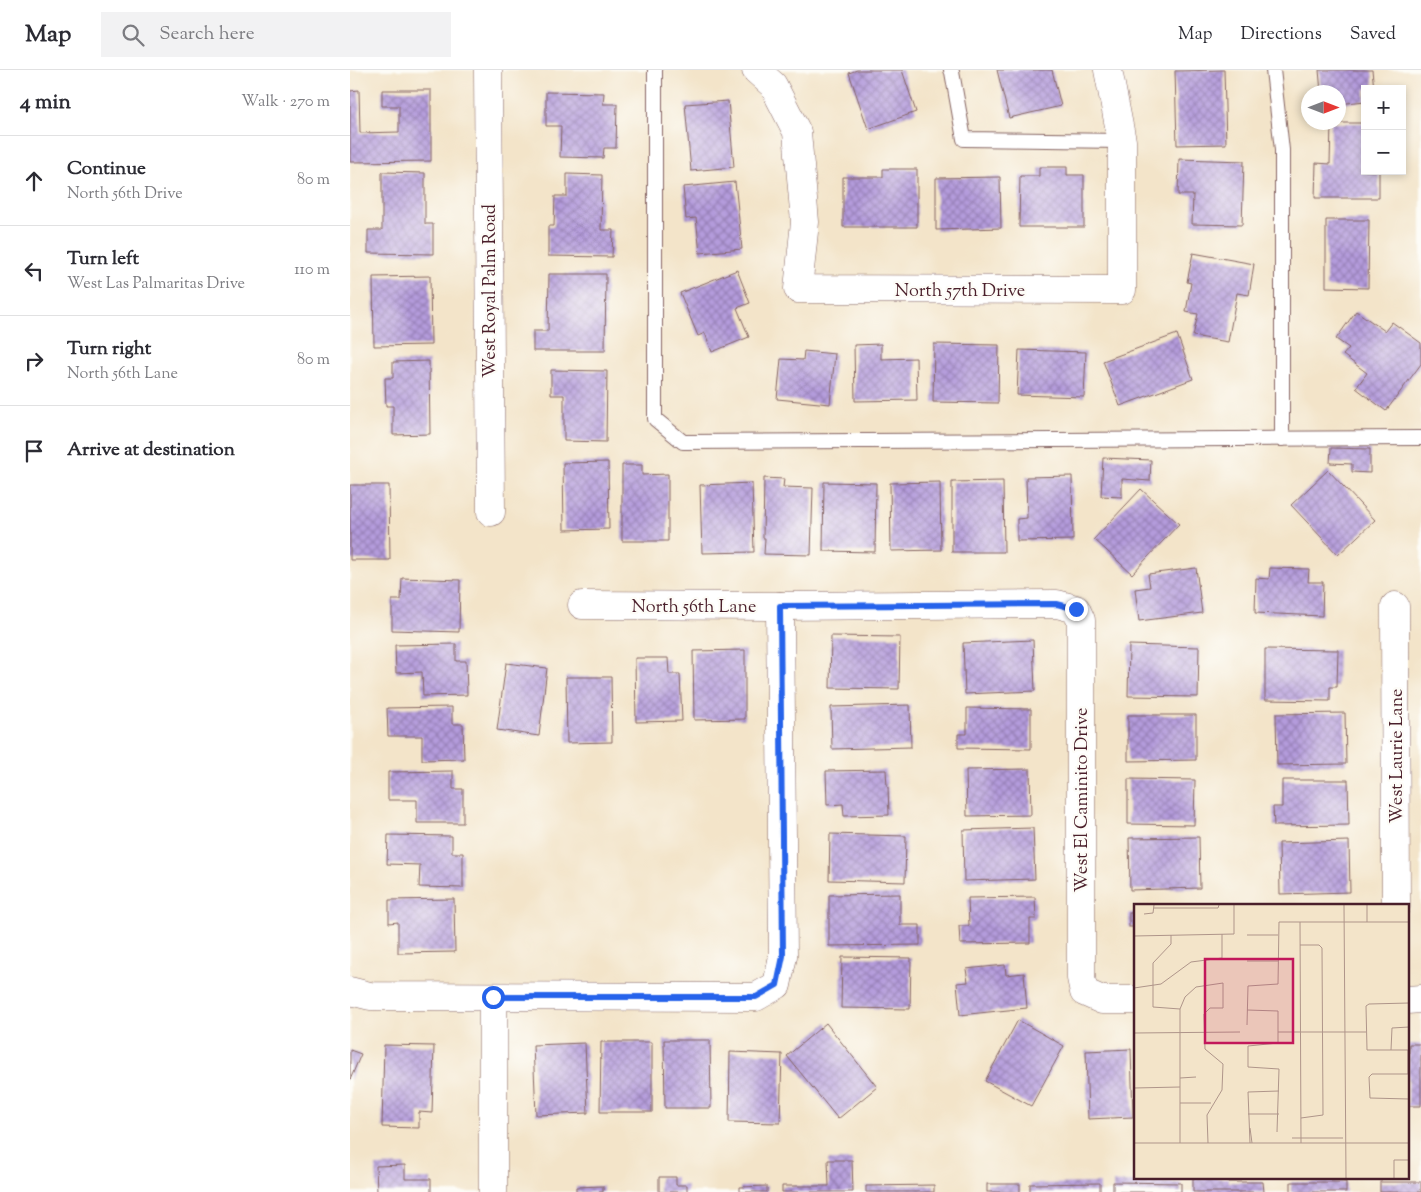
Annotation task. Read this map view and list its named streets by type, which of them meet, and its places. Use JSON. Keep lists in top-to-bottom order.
{
  "streets": {
    "street": [
      "North 57th Drive",
      "West Royal Palm Road",
      "North 56th Lane",
      "West Laurie Lane",
      "West El Caminito Drive"
    ]
  },
  "crossings": [
    ["North 56th Lane", "West El Caminito Drive"]
  ],
  "north": "right",
  "page": {
    "header": "Map",
    "search": "Search here",
    "nav": ["Map", "Directions", "Saved"],
    "heading": ["4 min", "Walk · 270 m"],
    "map_buttons": ["+", "−"],
    "list": [
      ["Continue", "North 56th Drive", "80 m"],
      ["Turn left", "West Las Palmaritas Drive", "110 m"],
      ["Turn right", "North 56th Lane", "80 m"],
      "Arrive at destination"
    ]
  }
}
